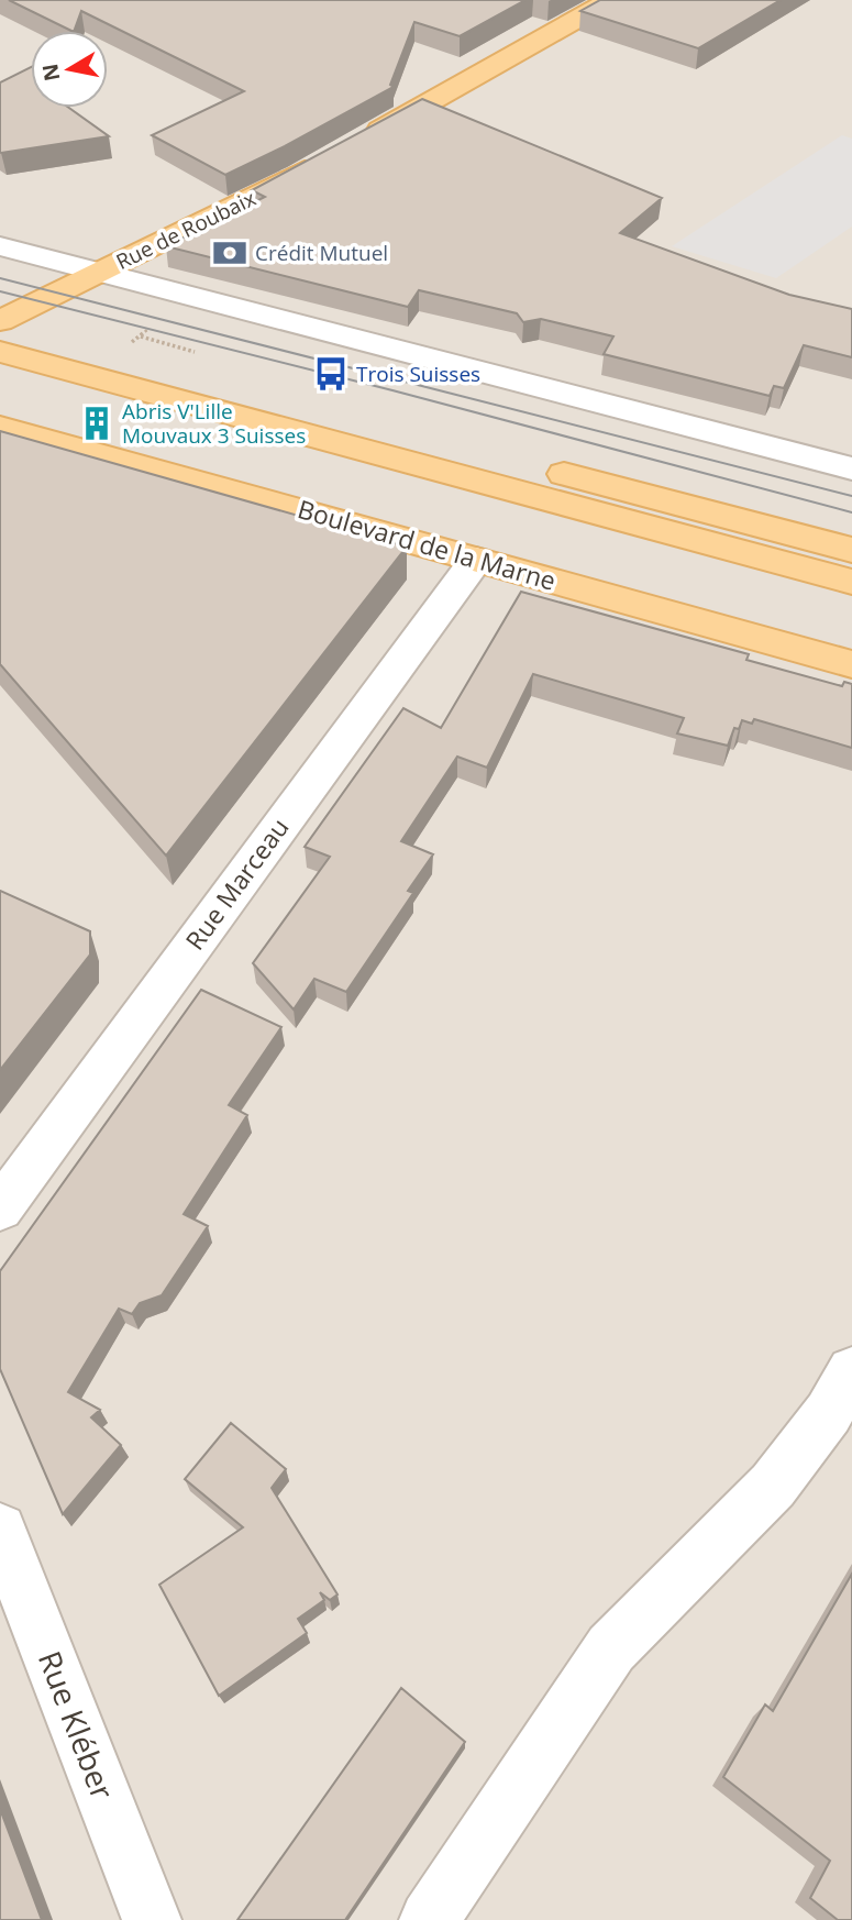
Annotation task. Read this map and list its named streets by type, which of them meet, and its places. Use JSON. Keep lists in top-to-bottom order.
{
  "streets": {
    "main road": ["Rue de Roubaix", "Boulevard de la Marne"],
    "street": ["Rue Marceau", "Rue Kléber"]
  },
  "crossings": [
    ["Boulevard de la Marne", "Rue Marceau"]
  ],
  "places": {
    "bank": ["Crédit Mutuel"],
    "bus stop": ["Trois Suisses"],
    "building": ["Abris V'Lille Mouvaux 3 Suisses"]
  },
  "north": "left"
}
